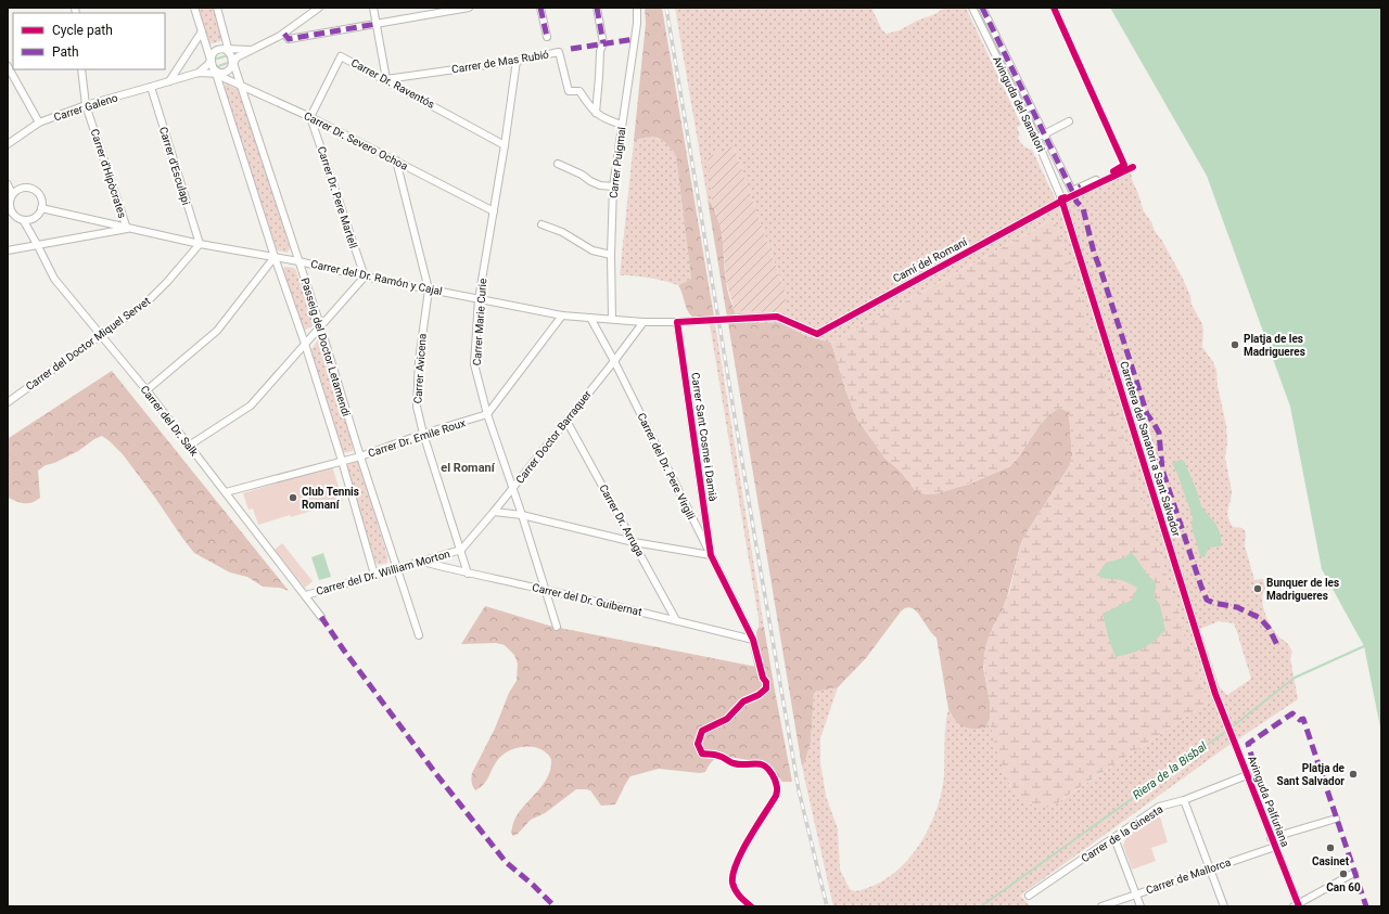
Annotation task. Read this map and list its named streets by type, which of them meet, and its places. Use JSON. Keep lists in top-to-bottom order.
{
  "streets": {
    "street": [
      "Carrer de Mas Rubió",
      "Carrer Dr. Raventós",
      "Avinguda del Sanatori",
      "Carrer Galeno",
      "Carrer Dr. Severo Ochoa",
      "Carrer Puigmal",
      "Carrer d'Esculapi",
      "Carrer d'Hipòcrates",
      "Carrer Dr. Pere Martell",
      "Camí del Romaní",
      "Carrer del Dr. Ramón y Cajal",
      "Carrer Marie Curie",
      "Carrer del Doctor Miquel Servet",
      "Passeig del Doctor Letamendi",
      "Carrer Avicena",
      "Carrer del Dr. Salk",
      "Carrer Doctor Barraquer",
      "Carrer Sant Cosme i Damià",
      "Carrer Dr. Emile Roux",
      "Carretera del Sanatori a Sant Salvador",
      "Carrer del Dr. Pere Virgili",
      "Carrer Dr. Arruga",
      "Carrer del Dr. William Morton",
      "Carrer del Dr. Guibernat",
      "Avinguda Palfuriana",
      "Carrer de la Ginesta",
      "Carrer de Mallorca"
    ]
  },
  "crossings": [
    ["Carrer de Mas Rubió", "Carrer Dr. Raventós"],
    ["Carrer de Mas Rubió", "Carrer Puigmal"],
    ["Carrer de Mas Rubió", "Carrer Marie Curie"],
    ["Carrer Dr. Raventós", "Carrer Dr. Severo Ochoa"],
    ["Carrer Dr. Raventós", "Carrer Dr. Pere Martell"],
    ["Carrer Dr. Raventós", "Carrer Marie Curie"],
    ["Avinguda del Sanatori", "Camí del Romaní"],
    ["Avinguda del Sanatori", "Carretera del Sanatori a Sant Salvador"],
    ["Carrer Galeno", "Carrer Dr. Severo Ochoa"],
    ["Carrer Galeno", "Carrer d'Esculapi"],
    ["Carrer Galeno", "Carrer d'Hipòcrates"],
    ["Carrer Galeno", "Passeig del Doctor Letamendi"],
    ["Carrer Dr. Severo Ochoa", "Carrer Dr. Pere Martell"],
    ["Carrer Dr. Severo Ochoa", "Carrer Marie Curie"],
    ["Carrer Dr. Severo Ochoa", "Passeig del Doctor Letamendi"],
    ["Carrer Dr. Severo Ochoa", "Carrer Avicena"],
    ["Carrer Puigmal", "Carrer del Dr. Ramón y Cajal"],
    ["Carrer d'Esculapi", "Carrer del Dr. Ramón y Cajal"],
    ["Carrer d'Esculapi", "Carrer del Doctor Miquel Servet"],
    ["Carrer d'Hipòcrates", "Carrer del Dr. Ramón y Cajal"],
    ["Carrer Dr. Pere Martell", "Carrer del Dr. Ramón y Cajal"],
    ["Camí del Romaní", "Carretera del Sanatori a Sant Salvador"],
    ["Carrer del Dr. Ramón y Cajal", "Carrer Marie Curie"],
    ["Carrer del Dr. Ramón y Cajal", "Carrer del Doctor Miquel Servet"],
    ["Carrer del Dr. Ramón y Cajal", "Passeig del Doctor Letamendi"],
    ["Carrer del Dr. Ramón y Cajal", "Carrer Avicena"],
    ["Carrer del Dr. Ramón y Cajal", "Carrer del Dr. Salk"],
    ["Carrer del Dr. Ramón y Cajal", "Carrer Doctor Barraquer"],
    ["Carrer del Dr. Ramón y Cajal", "Carrer Sant Cosme i Damià"],
    ["Carrer del Dr. Ramón y Cajal", "Carrer del Dr. Pere Virgili"],
    ["Carrer Marie Curie", "Carrer Doctor Barraquer"],
    ["Carrer Marie Curie", "Carrer Dr. Emile Roux"],
    ["Carrer Marie Curie", "Carrer del Dr. Guibernat"],
    ["Carrer del Doctor Miquel Servet", "Carrer del Dr. Salk"],
    ["Passeig del Doctor Letamendi", "Carrer Dr. Emile Roux"],
    ["Passeig del Doctor Letamendi", "Carrer del Dr. William Morton"],
    ["Carrer Avicena", "Carrer Doctor Barraquer"],
    ["Carrer Avicena", "Carrer Dr. Emile Roux"],
    ["Carrer Avicena", "Carrer del Dr. William Morton"],
    ["Carrer Avicena", "Carrer del Dr. Guibernat"],
    ["Carrer del Dr. Salk", "Carrer Dr. Emile Roux"],
    ["Carrer del Dr. Salk", "Carrer del Dr. William Morton"],
    ["Carrer Doctor Barraquer", "Carrer del Dr. Pere Virgili"],
    ["Carrer Doctor Barraquer", "Carrer Dr. Arruga"],
    ["Carrer Doctor Barraquer", "Carrer del Dr. William Morton"],
    ["Carrer Sant Cosme i Damià", "Carrer del Dr. Pere Virgili"],
    ["Carretera del Sanatori a Sant Salvador", "Avinguda Palfuriana"],
    ["Carrer del Dr. Pere Virgili", "Carrer del Dr. Guibernat"],
    ["Carrer Dr. Arruga", "Carrer del Dr. Guibernat"],
    ["Carrer del Dr. William Morton", "Carrer del Dr. Guibernat"],
    ["Avinguda Palfuriana", "Carrer de la Ginesta"],
    ["Avinguda Palfuriana", "Carrer de Mallorca"]
  ],
  "districts": ["el Romaní"],
  "water": ["Riera de la Bisbal"],
  "places": [
    "Platja de les Madrigueres",
    "Club Tennis Romaní",
    "Bunquer de les Madrigueres",
    "Platja de Sant Salvador",
    "Casinet",
    "Can 60"
  ],
  "legend": ["Cycle path", "Path"]
}
